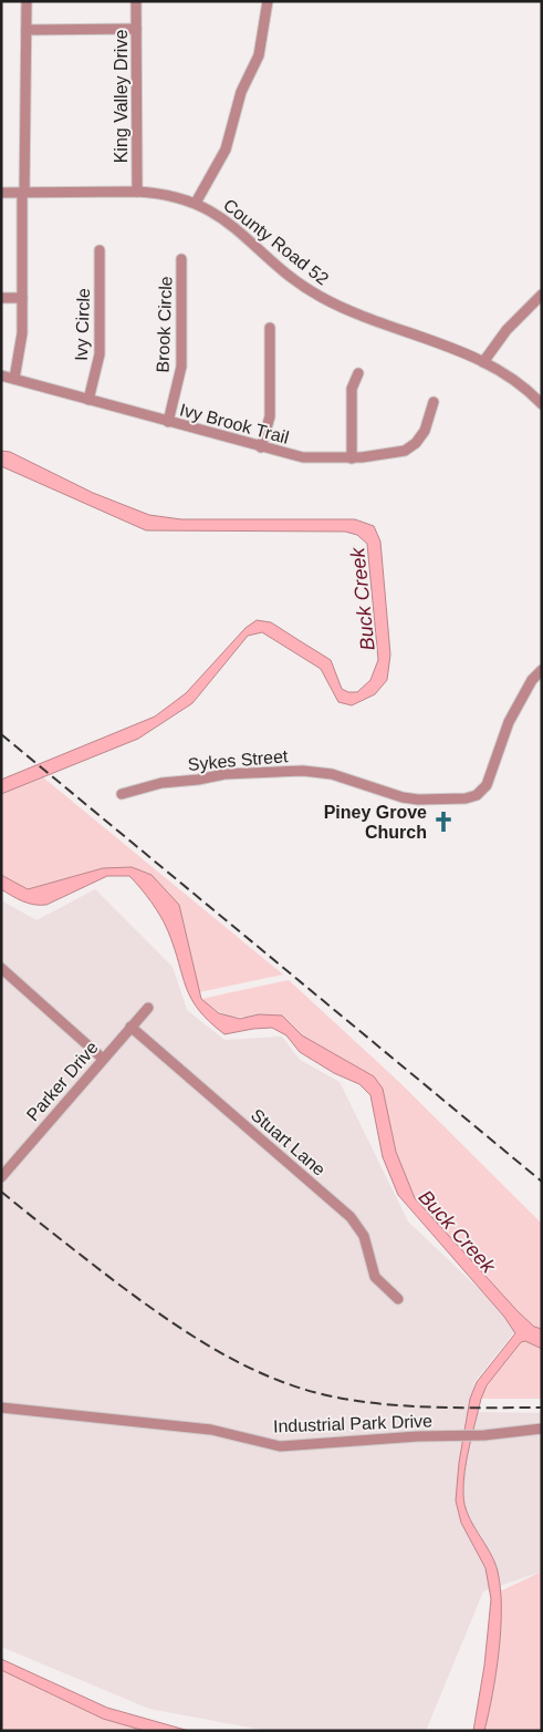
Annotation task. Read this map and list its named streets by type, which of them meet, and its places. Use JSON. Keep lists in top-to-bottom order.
{
  "streets": {
    "street": [
      "King Valley Drive",
      "County Road 52",
      "Ivy Circle",
      "Brook Circle",
      "Ivy Brook Trail",
      "Sykes Street",
      "Parker Drive",
      "Stuart Lane",
      "Industrial Park Drive"
    ]
  },
  "crossings": [
    ["King Valley Drive", "County Road 52"],
    ["Ivy Circle", "Ivy Brook Trail"],
    ["Brook Circle", "Ivy Brook Trail"],
    ["Parker Drive", "Stuart Lane"]
  ],
  "water": ["Buck Creek"],
  "places": {
    "church": ["Piney Grove Church"]
  }
}
